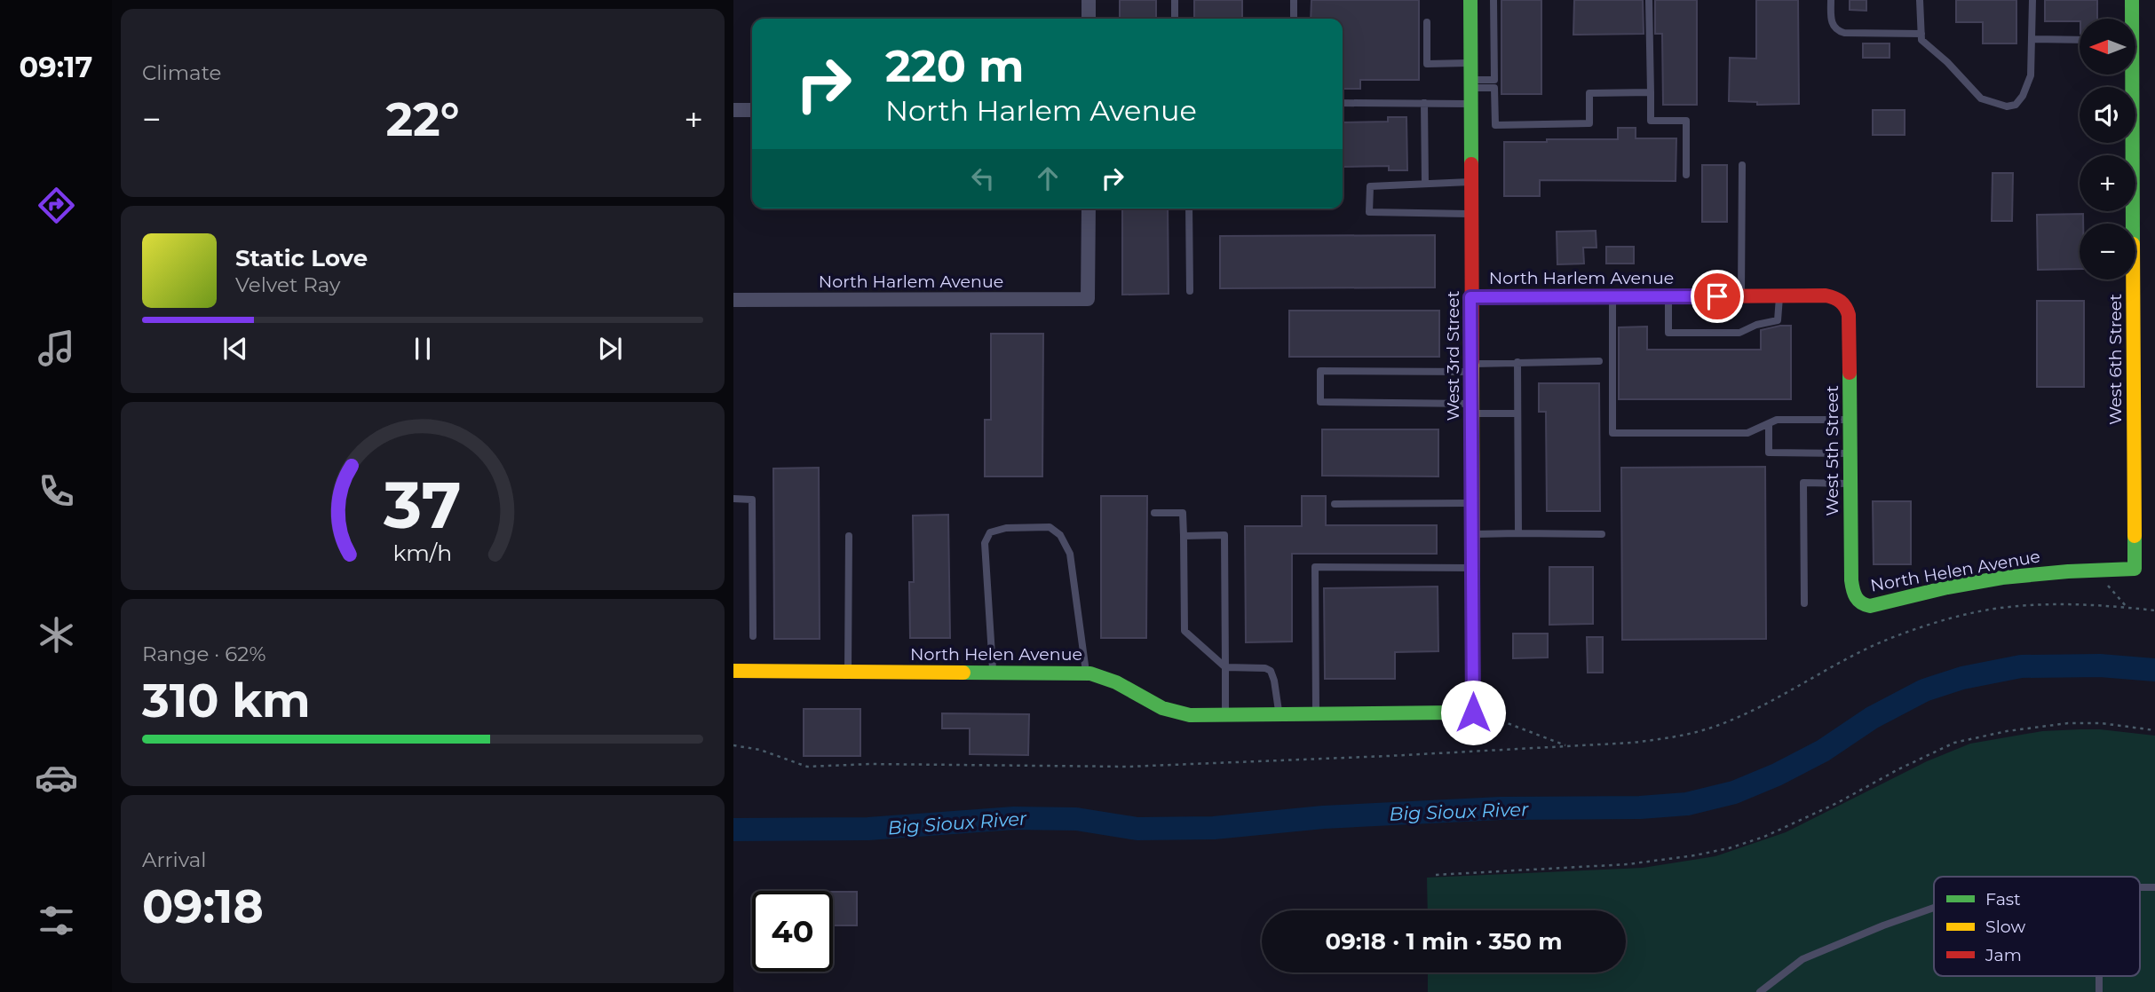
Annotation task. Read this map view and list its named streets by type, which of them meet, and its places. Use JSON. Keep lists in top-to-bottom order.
{
  "streets": {
    "street": [
      "North Harlem Avenue",
      "West 3rd Street",
      "West 6th Street",
      "West 5th Street",
      "North Helen Avenue"
    ]
  },
  "crossings": [
    ["North Harlem Avenue", "West 3rd Street"],
    ["North Harlem Avenue", "West 5th Street"],
    ["West 3rd Street", "North Helen Avenue"],
    ["West 6th Street", "North Helen Avenue"],
    ["West 5th Street", "North Helen Avenue"]
  ],
  "water": ["Big Sioux River"],
  "legend": ["Fast", "Slow", "Jam"],
  "north": "left",
  "page": {
    "tabs": "09:17",
    "tile": [
      "Climate",
      ["Range · 62%", "310 km"],
      ["Arrival", "09:18"]
    ],
    "map_buttons": ["+", "−"],
    "turn": ["220 m", "North Harlem Avenue"],
    "heat": ["−", "22°", "+"],
    "song": ["Static Love", "Velvet Ray"],
    "limit": "40",
    "trip": "09:18 · 1 min · 350 m",
    "gauge": ["37", "km/h"]
  }
}
